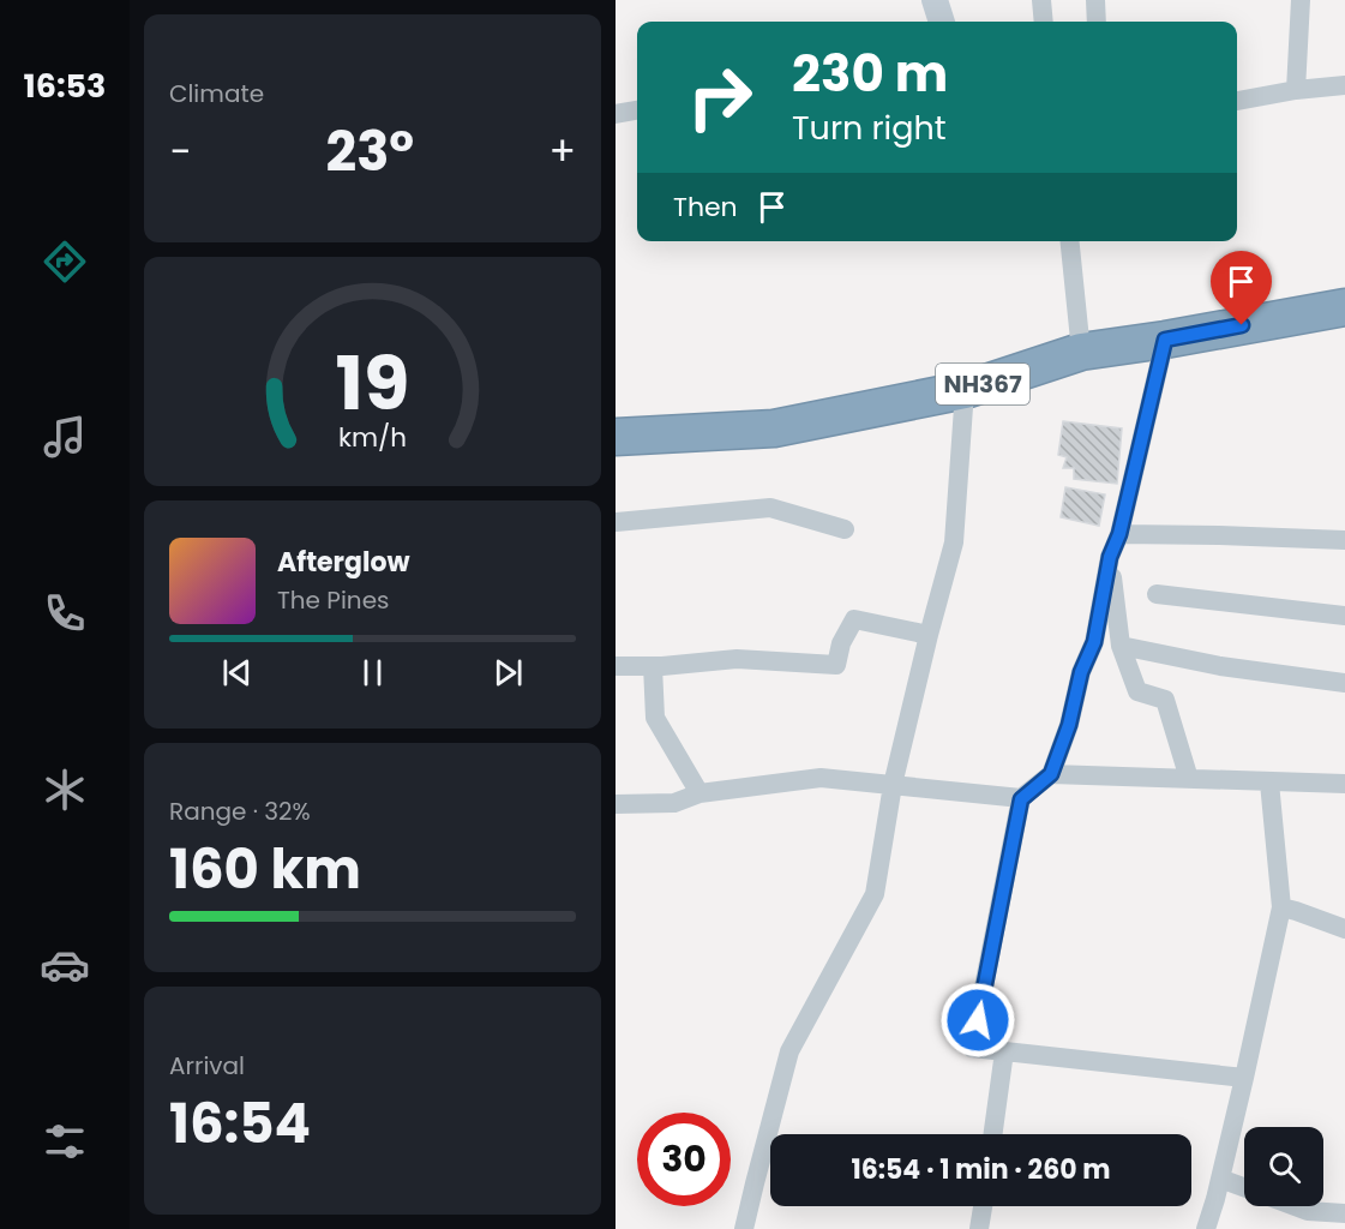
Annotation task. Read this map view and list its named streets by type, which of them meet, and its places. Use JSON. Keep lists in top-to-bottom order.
{
  "streets": {
    "highway": ["NH367"]
  },
  "page": {
    "tabs": "16:53",
    "tile": [
      "Climate",
      ["Range · 32%", "160 km"],
      ["Arrival", "16:54"]
    ],
    "turn": ["230 m", "Turn right"],
    "heat": ["−", "23°", "+"],
    "then": "Then",
    "song": ["Afterglow", "The Pines"],
    "limit": "30",
    "trip": "16:54 · 1 min · 260 m",
    "gauge": ["19", "km/h"]
  }
}
